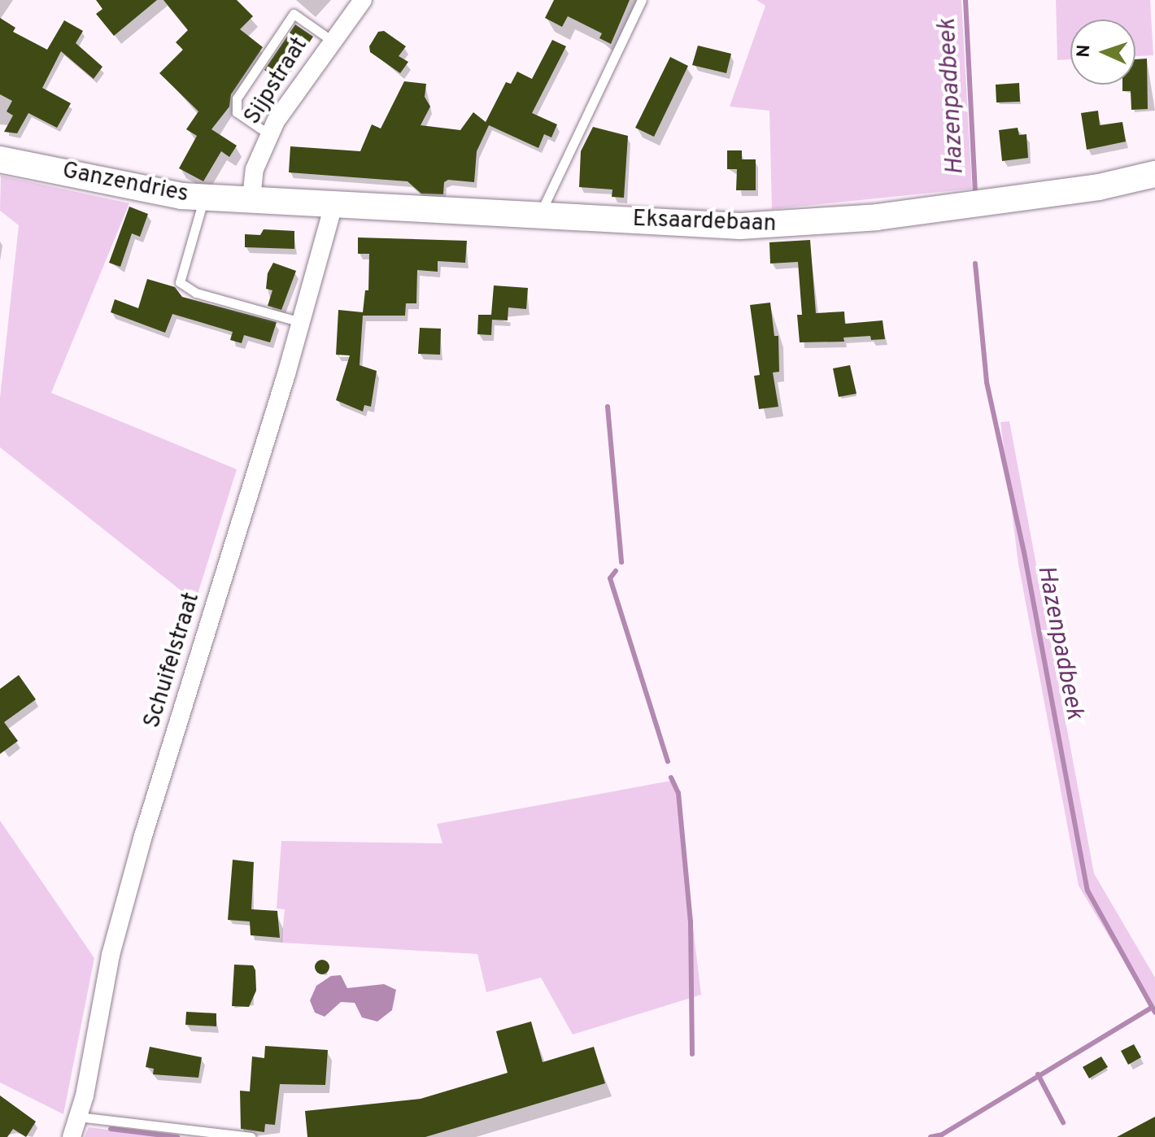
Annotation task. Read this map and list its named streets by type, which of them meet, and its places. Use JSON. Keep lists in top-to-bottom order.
{
  "streets": {
    "main road": ["Ganzendries", "Eksaardebaan"],
    "street": ["Sijpstraat", "Schuifelstraat"]
  },
  "crossings": [
    ["Sijpstraat", "Ganzendries"],
    ["Sijpstraat", "Eksaardebaan"],
    ["Ganzendries", "Eksaardebaan"],
    ["Eksaardebaan", "Schuifelstraat"]
  ],
  "water": ["Hazenpadbeek"],
  "north": "left"
}
